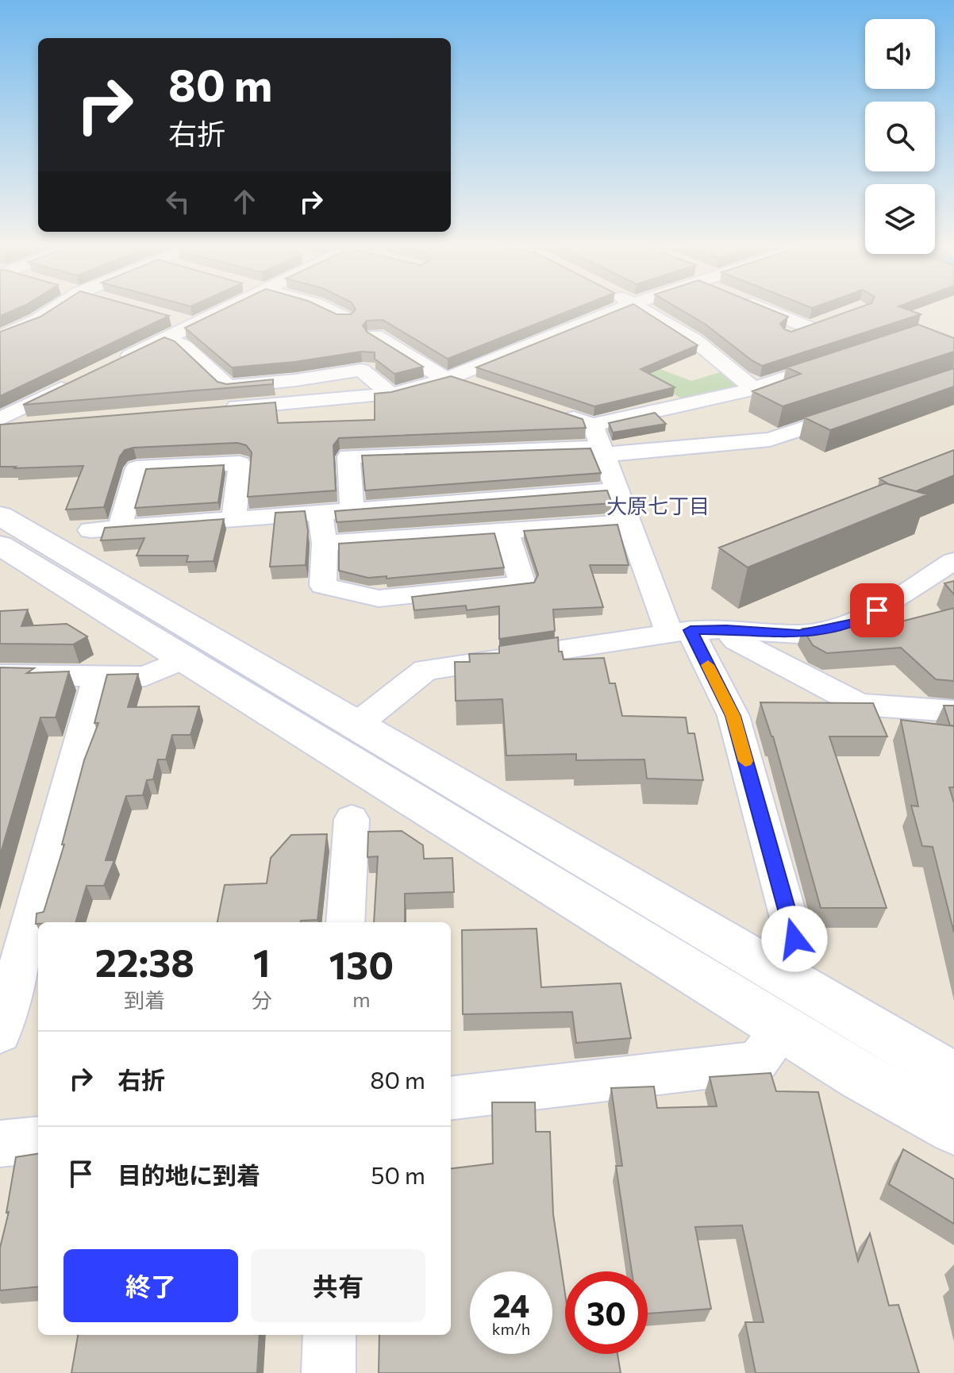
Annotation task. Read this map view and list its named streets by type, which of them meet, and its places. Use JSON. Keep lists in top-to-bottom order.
{
  "districts": ["大原七丁目"],
  "page": {
    "turn": ["80 m", "右折"],
    "eta": [
      "22:38",
      "到着",
      "1",
      "分",
      "130",
      "m"
    ],
    "list": [
      {
        "name": "右折",
        "value": "80 m"
      },
      {
        "name": "目的地に到着",
        "value": "50 m"
      }
    ],
    "buttons": ["終了", "共有"],
    "speed": "24 km/h",
    "limit": "30"
  }
}
